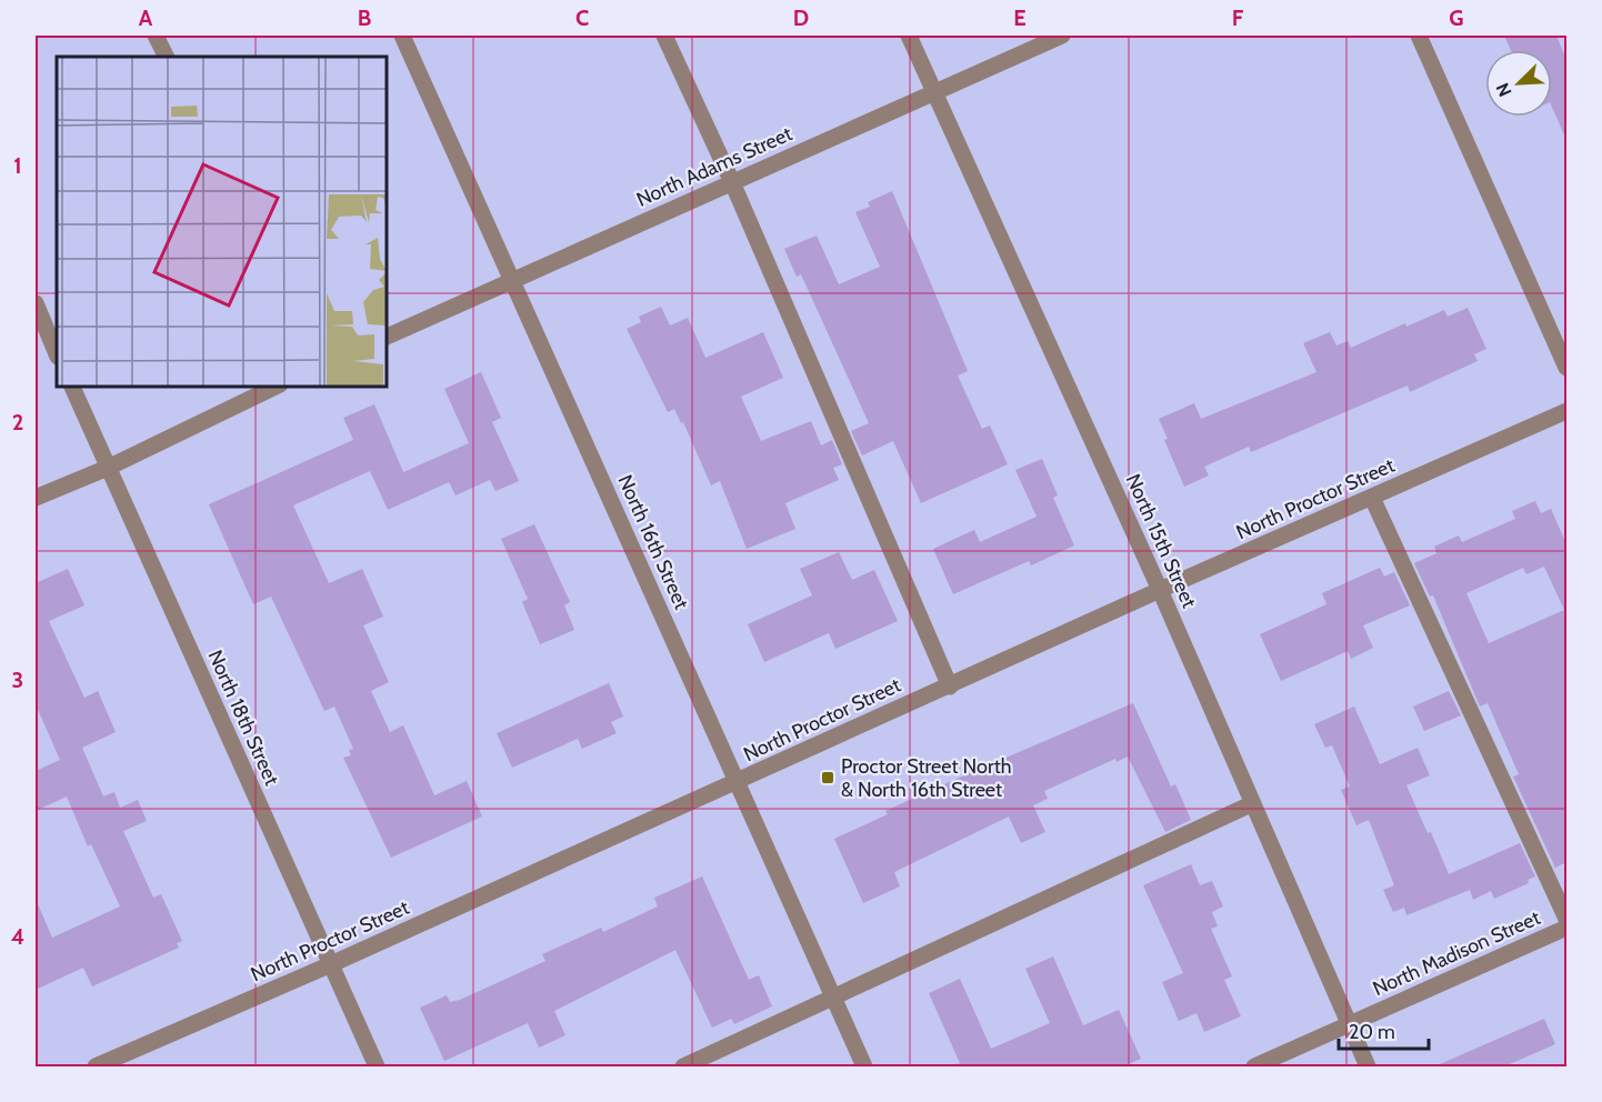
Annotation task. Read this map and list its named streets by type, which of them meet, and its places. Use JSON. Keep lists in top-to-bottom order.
{
  "streets": {
    "street": [
      "North Adams Street",
      "North Proctor Street",
      "North 15th Street",
      "North 16th Street",
      "North 18th Street",
      "North Madison Street"
    ]
  },
  "crossings": [
    ["North Adams Street", "North 15th Street"],
    ["North Adams Street", "North 16th Street"],
    ["North Proctor Street", "North 15th Street"],
    ["North Proctor Street", "North 16th Street"],
    ["North Proctor Street", "North 18th Street"],
    ["North 15th Street", "North Madison Street"]
  ],
  "places": {
    "transit": ["Proctor Street North & North 16th Street"]
  },
  "scale_bar": "20 m",
  "north": "bottom left",
  "grid": {
    "columns": [
      "A",
      "B",
      "C",
      "D",
      "E",
      "F",
      "G"
    ],
    "rows": [
      "1",
      "2",
      "3",
      "4"
    ]
  }
}
